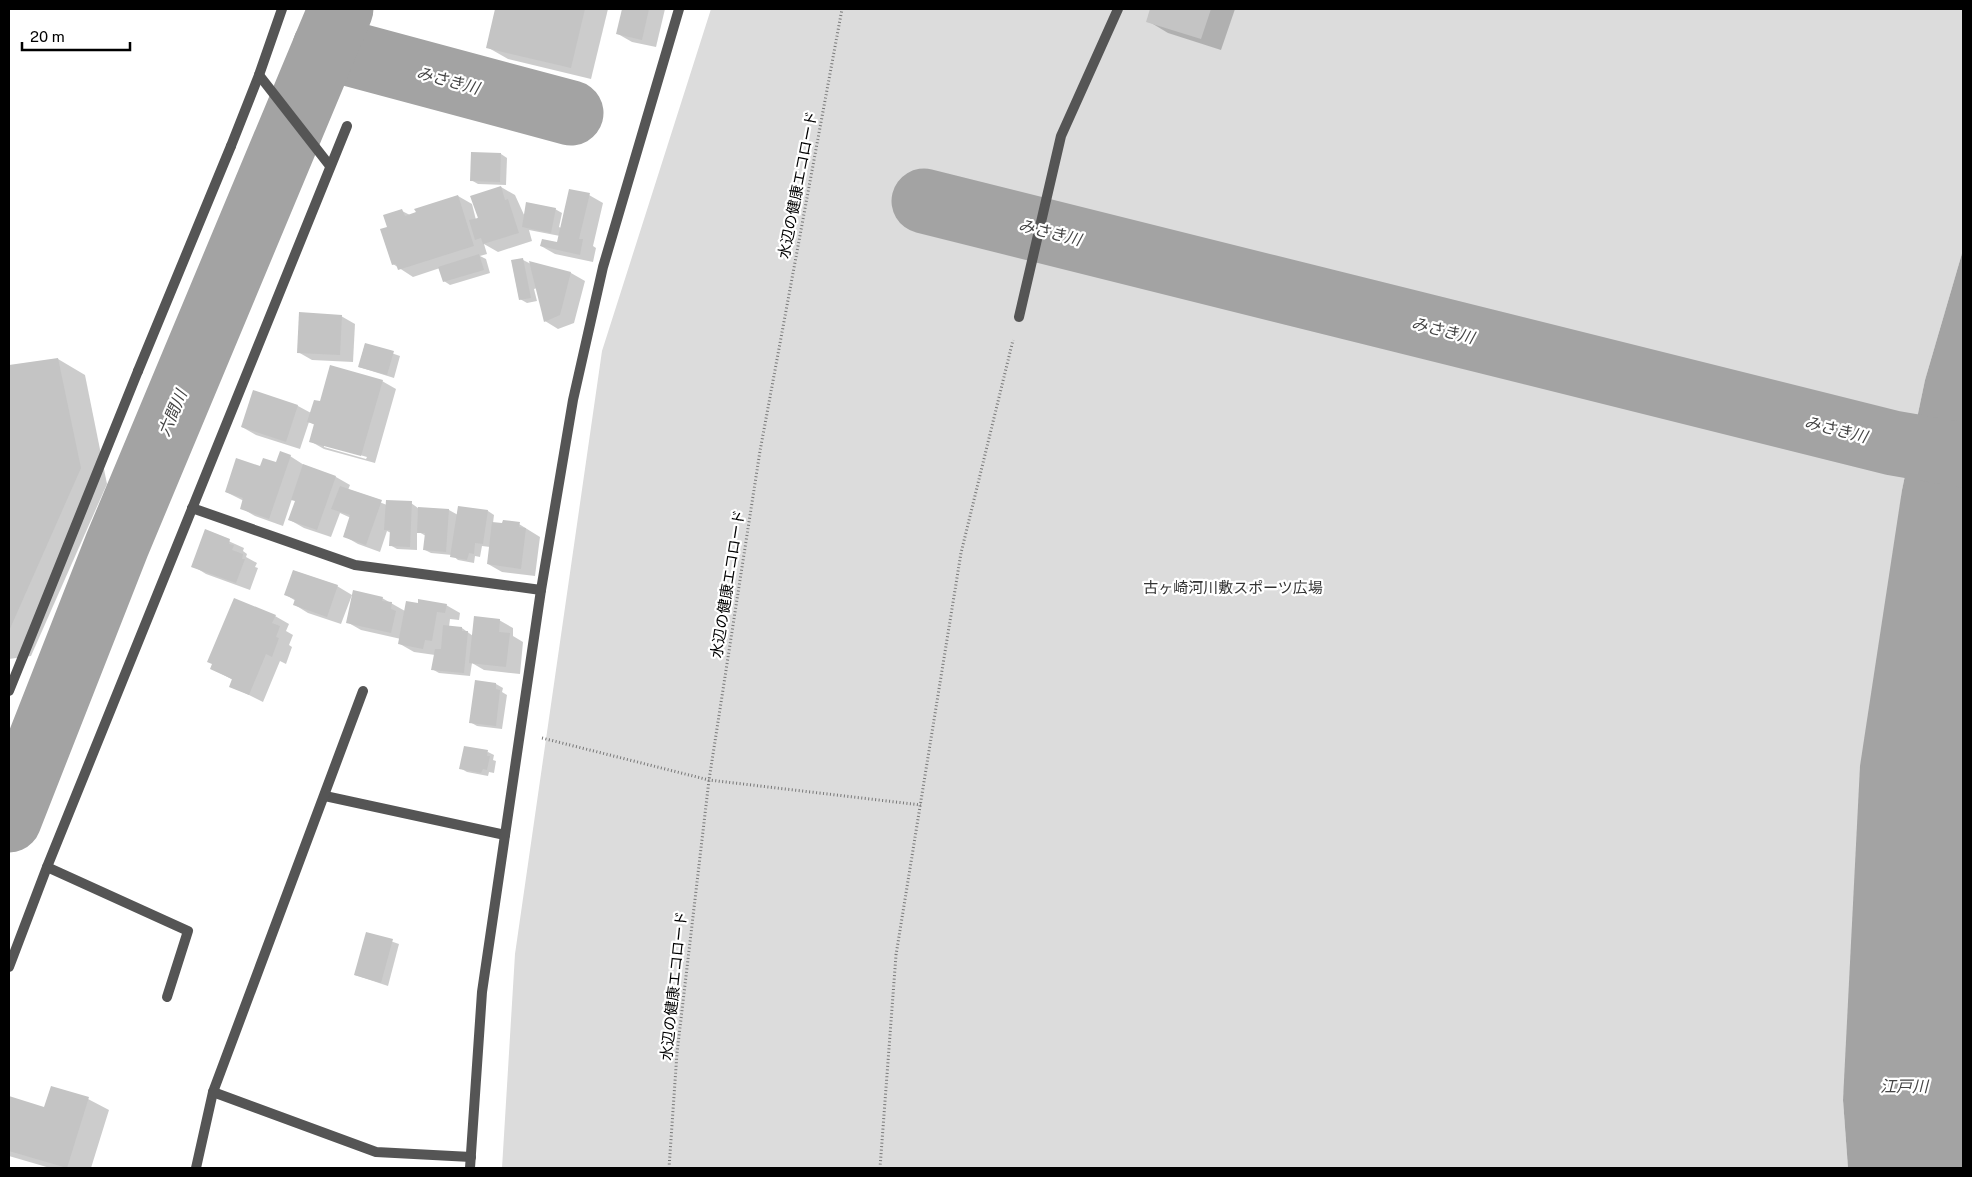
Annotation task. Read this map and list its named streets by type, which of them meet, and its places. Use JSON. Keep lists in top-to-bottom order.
{
  "streets": {
    "path": ["水辺の健康エコロード"]
  },
  "water": ["みさき川", "六間川", "江戸川"],
  "parks": ["古ヶ崎河川敷スポーツ広場"],
  "scale_bar": "20 m"
}
